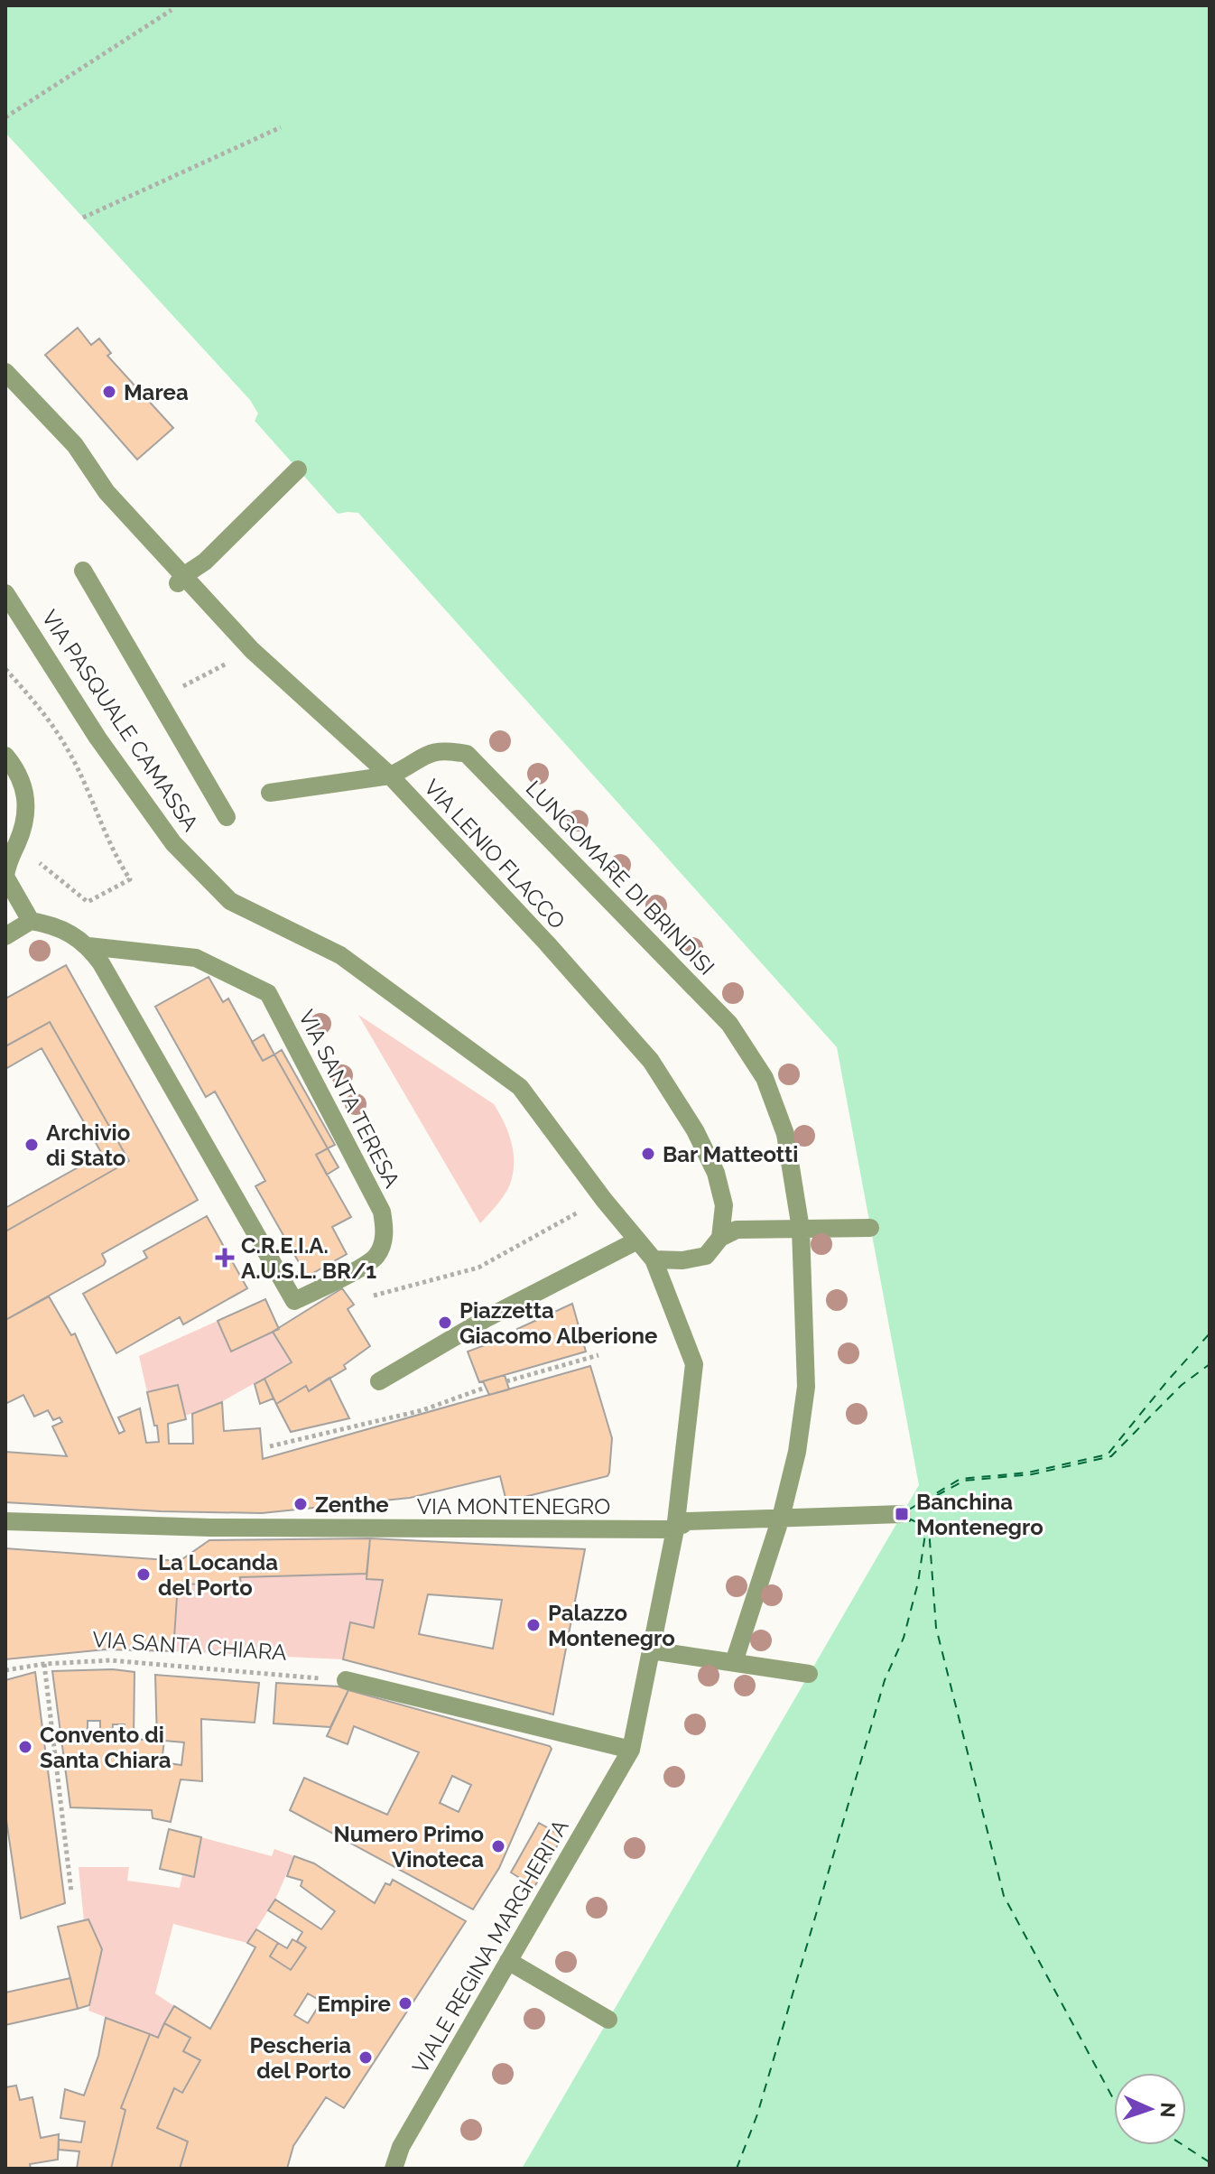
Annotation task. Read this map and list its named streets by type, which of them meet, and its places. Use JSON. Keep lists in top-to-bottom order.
{
  "streets": {
    "street": [
      "VIA PASQUALE CAMASSA",
      "VIA LENIO FLACCO",
      "LUNGOMARE DI BRINDISI",
      "VIA SANTA TERESA",
      "VIA MONTENEGRO",
      "VIALE REGINA MARGHERITA"
    ],
    "path": ["VIA SANTA CHIARA"]
  },
  "crossings": [
    ["VIA PASQUALE CAMASSA", "VIA MONTENEGRO"],
    ["VIA PASQUALE CAMASSA", "VIALE REGINA MARGHERITA"],
    ["VIA LENIO FLACCO", "LUNGOMARE DI BRINDISI"],
    ["VIA MONTENEGRO", "VIALE REGINA MARGHERITA"]
  ],
  "places": {
    "other": [
      "Marea",
      "Archivio di Stato",
      "Bar Matteotti",
      "Piazzetta Giacomo Alberione",
      "Zenthe",
      "La Locanda del Porto",
      "Palazzo Montenegro",
      "Convento di Santa Chiara",
      "Numero Primo Vinoteca",
      "Empire",
      "Pescheria del Porto"
    ],
    "health": ["C.R.E.I.A. A.U.S.L. BR/1"],
    "transit": ["Banchina Montenegro"]
  },
  "north": "right"
}
